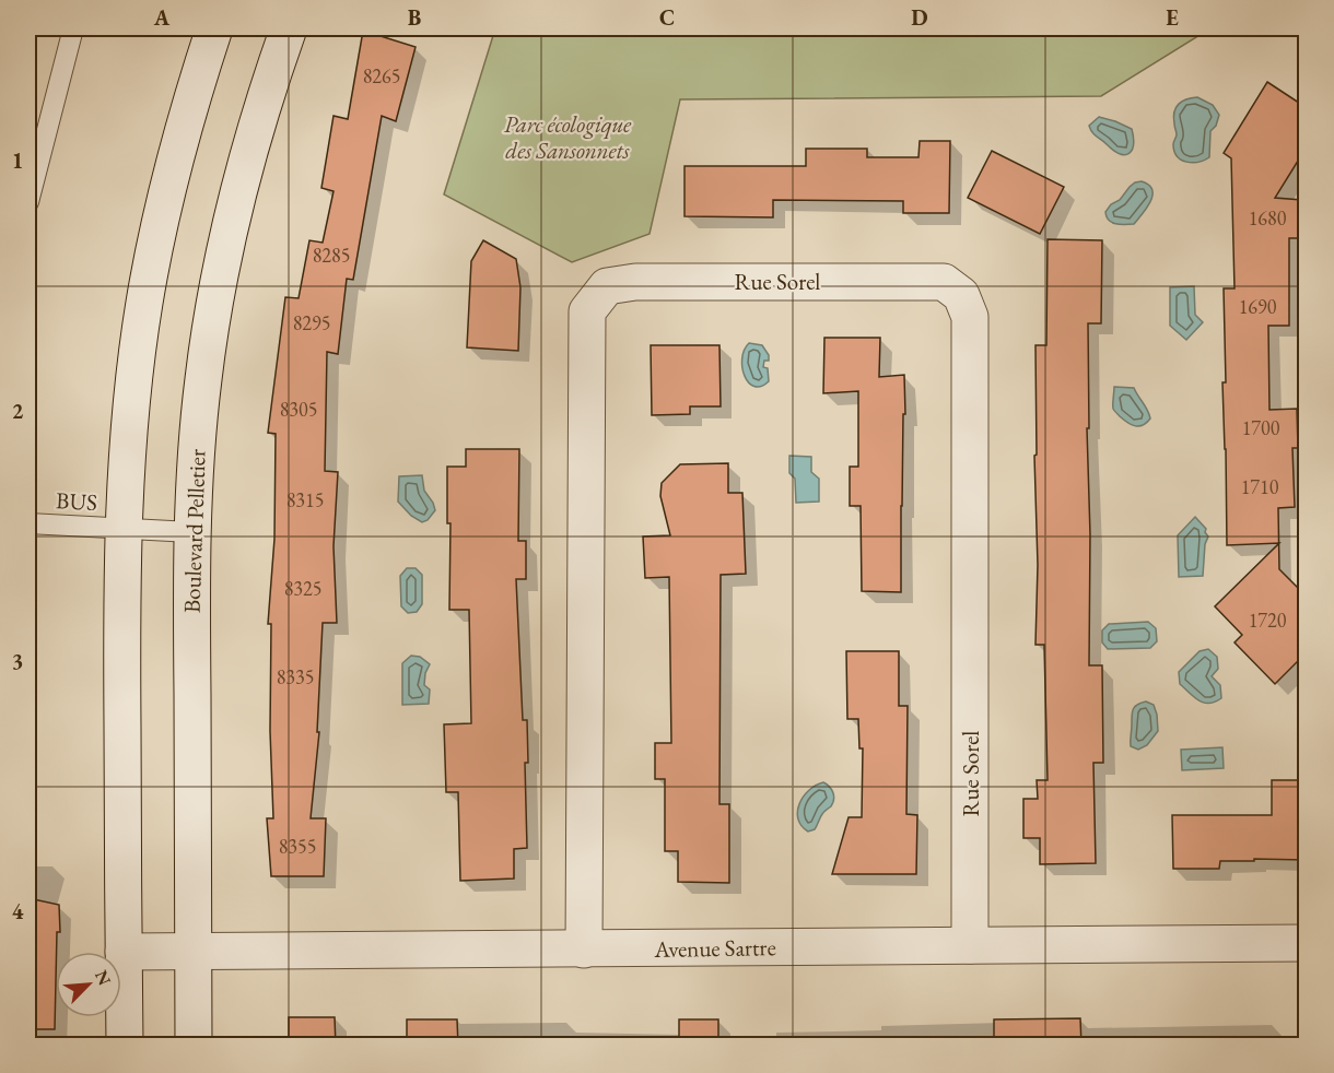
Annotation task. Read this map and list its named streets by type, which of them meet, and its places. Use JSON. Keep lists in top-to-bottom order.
{
  "streets": {
    "street": ["Rue Sorel", "Boulevard Pelletier", "Avenue Sartre"],
    "lane": ["BUS"]
  },
  "crossings": [
    ["Rue Sorel", "Avenue Sartre"],
    ["BUS", "Boulevard Pelletier"],
    ["Boulevard Pelletier", "Avenue Sartre"]
  ],
  "parks": ["Parc écologique des Sansonnets"],
  "house_numbers": [
    "8265",
    "1680",
    "8285",
    "1690",
    "8295",
    "8305",
    "1700",
    "1710",
    "8315",
    "8325",
    "1720",
    "8335",
    "8355"
  ],
  "north": "top right",
  "grid": {
    "columns": [
      "A",
      "B",
      "C",
      "D",
      "E"
    ],
    "rows": [
      "1",
      "2",
      "3",
      "4"
    ]
  }
}
